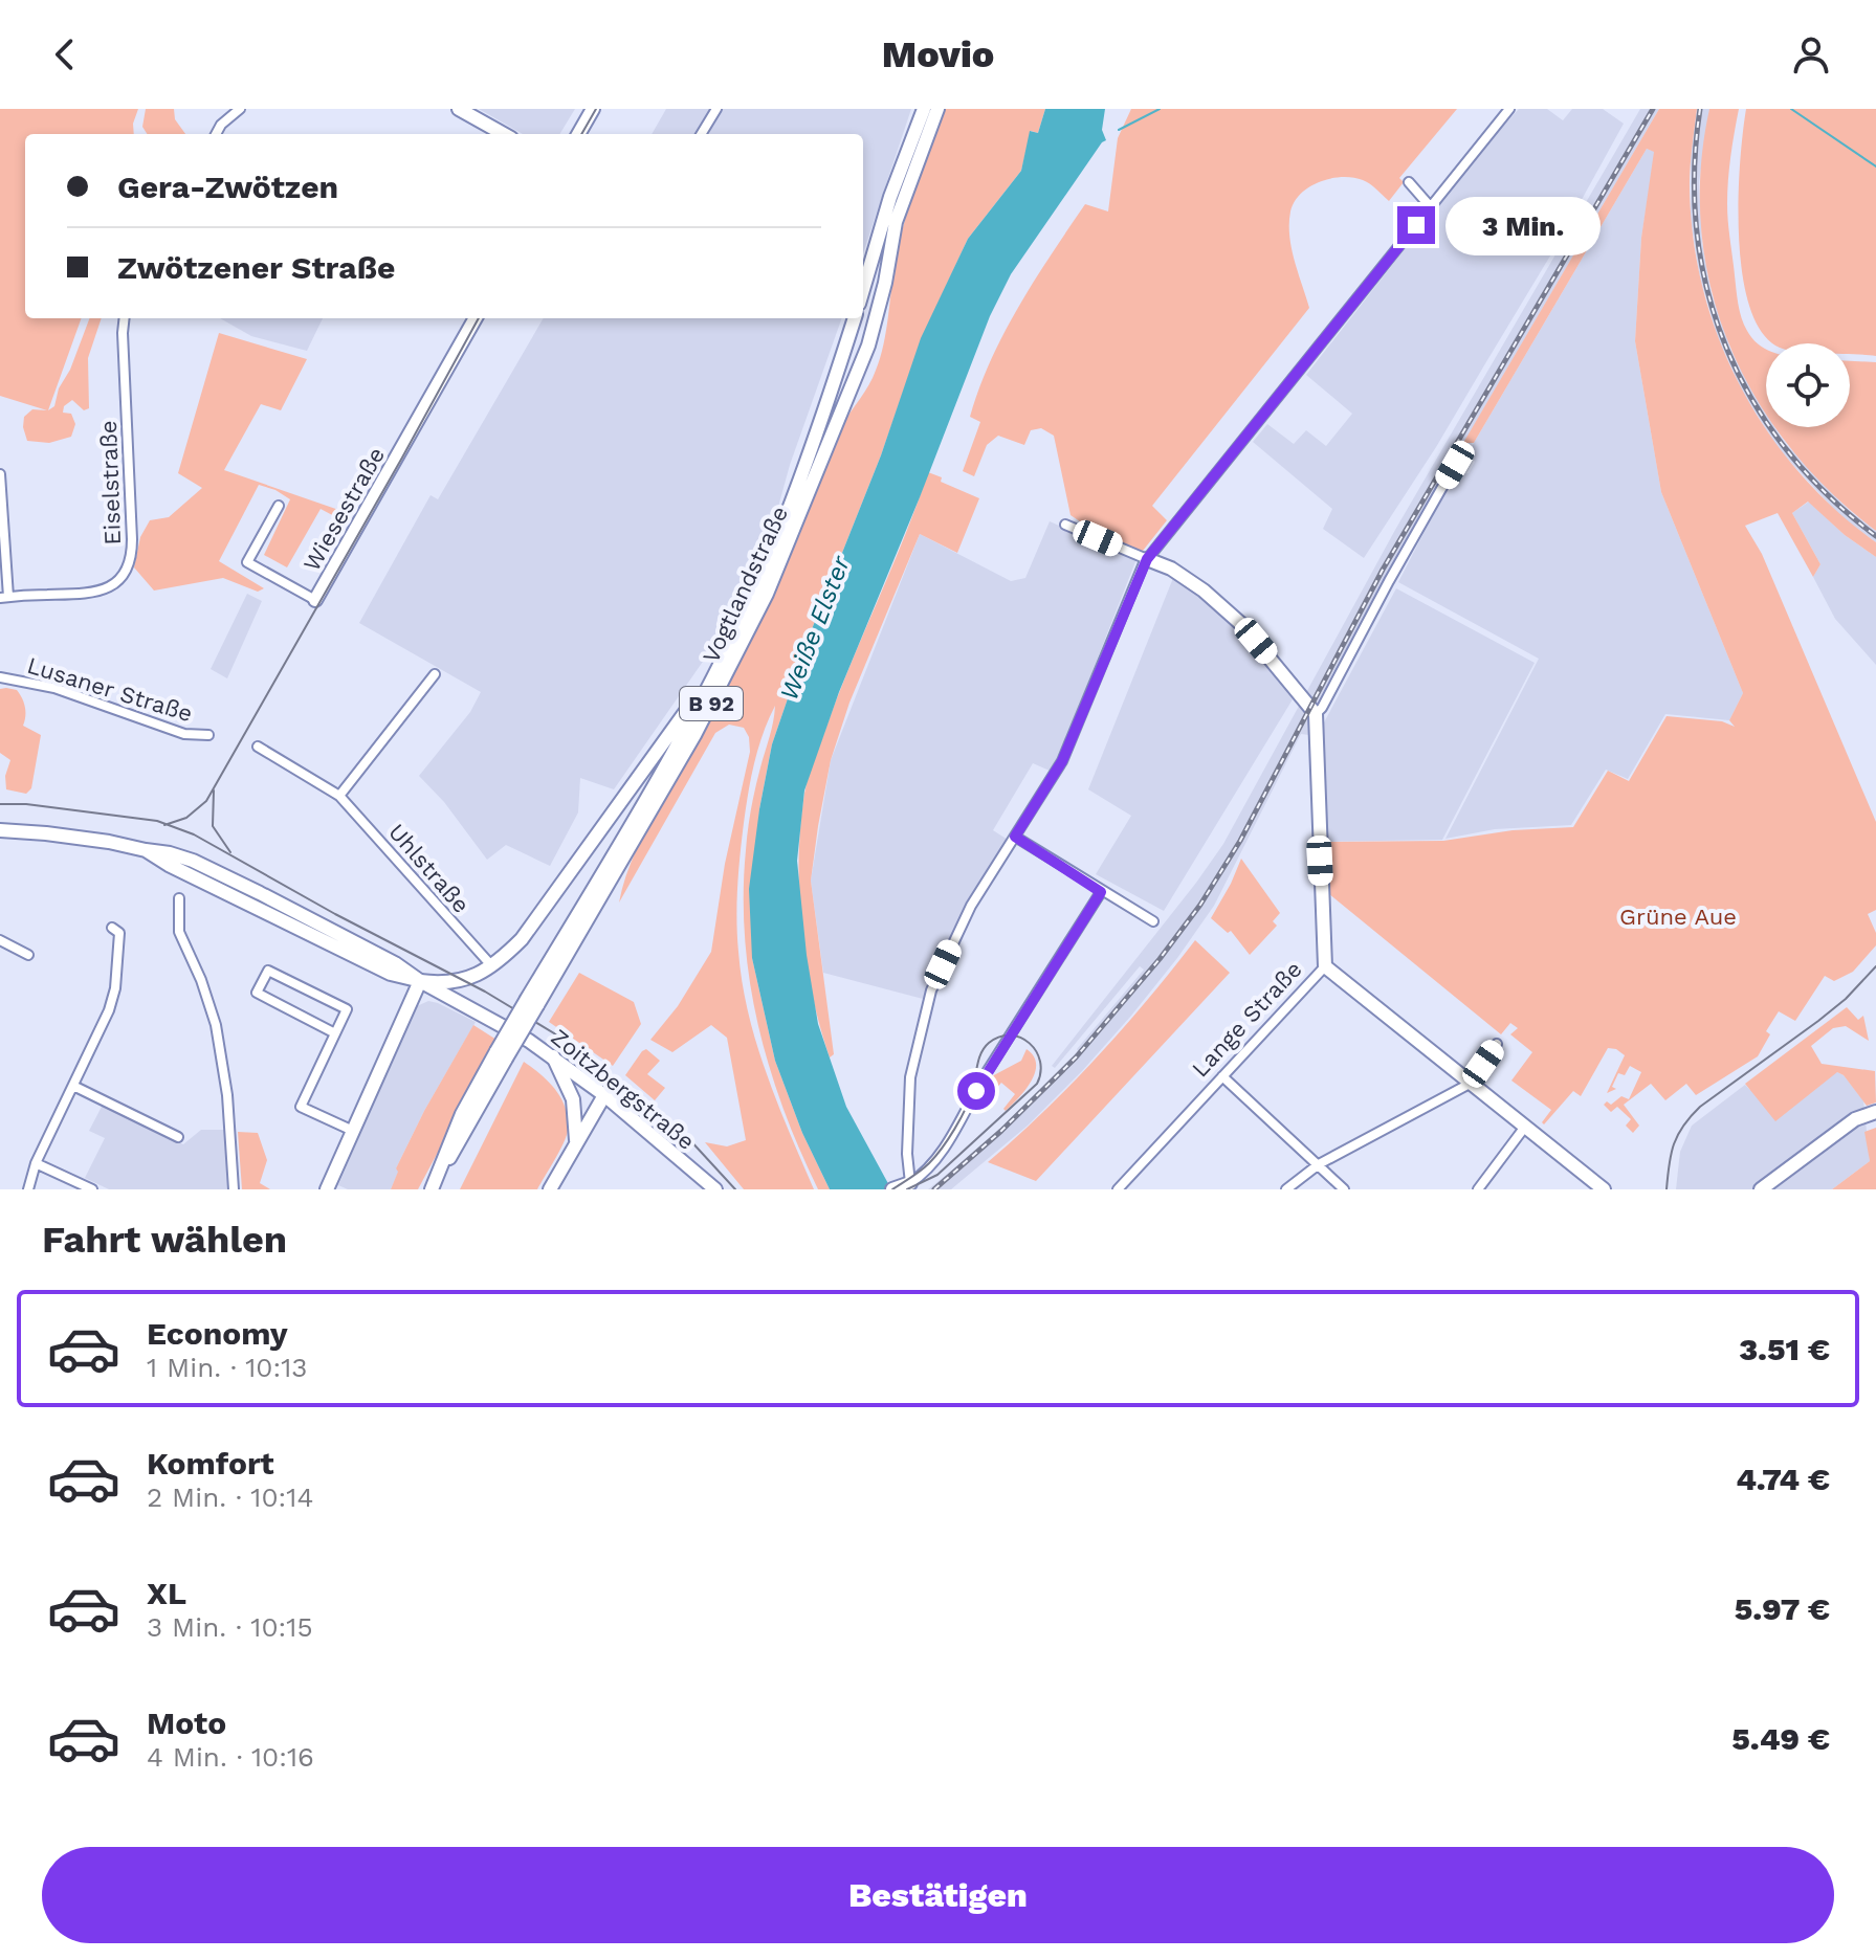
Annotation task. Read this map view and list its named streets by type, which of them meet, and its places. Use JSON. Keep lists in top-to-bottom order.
{
  "streets": {
    "main road": [
      "Wiesestraße",
      "Vogtlandstraße",
      "B 92",
      "Lange Straße",
      "Zoitzbergstraße"
    ],
    "street": ["Eiselstraße", "Lusaner Straße", "Uhlstraße"]
  },
  "water": ["Weiße Elster"],
  "parks": ["Grüne Aue"],
  "page": {
    "header": "Movio",
    "banner": ["Gera-Zwötzen", "Zwötzener Straße"],
    "bubble": "3 Min.",
    "heading": "Fahrt wählen",
    "list": [
      {
        "name": "Economy",
        "note": "1 Min. · 10:13",
        "value": "3.51 €"
      },
      {
        "name": "Komfort",
        "note": "2 Min. · 10:14",
        "value": "4.74 €"
      },
      {
        "name": "XL",
        "note": "3 Min. · 10:15",
        "value": "5.97 €"
      },
      {
        "name": "Moto",
        "note": "4 Min. · 10:16",
        "value": "5.49 €"
      }
    ],
    "buttons": "Bestätigen"
  }
}
